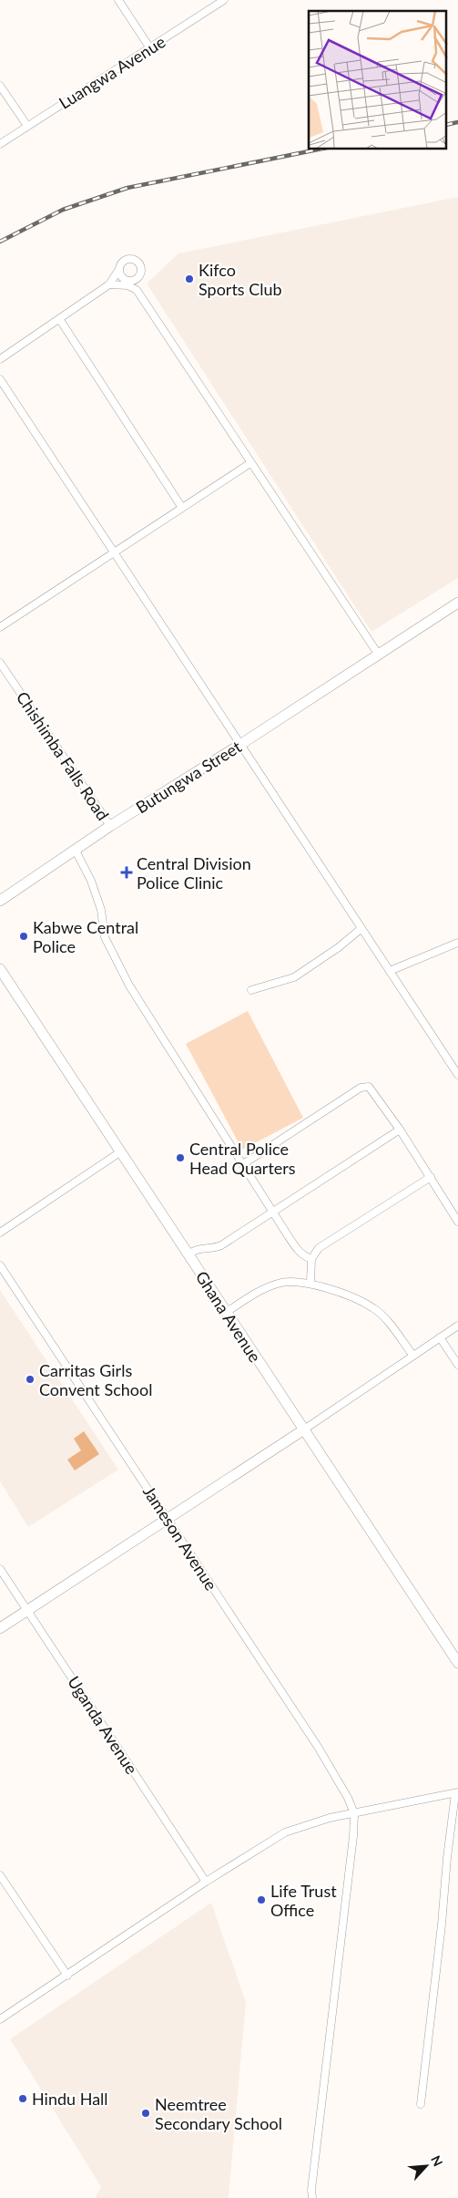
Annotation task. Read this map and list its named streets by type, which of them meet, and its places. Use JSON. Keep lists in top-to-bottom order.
{
  "streets": {
    "main road": ["Butungwa Street", "Ghana Avenue"],
    "street": [
      "Luangwa Avenue",
      "Chishimba Falls Road",
      "Jameson Avenue",
      "Uganda Avenue"
    ]
  },
  "crossings": [
    ["Chishimba Falls Road", "Butungwa Street"]
  ],
  "places": {
    "other": [
      "Kifco Sports Club",
      "Kabwe Central Police",
      "Central Police Head Quarters",
      "Carritas Girls Convent School",
      "Life Trust Office",
      "Hindu Hall",
      "Neemtree Secondary School"
    ],
    "health": ["Central Division Police Clinic"]
  },
  "north": "top right"
}
